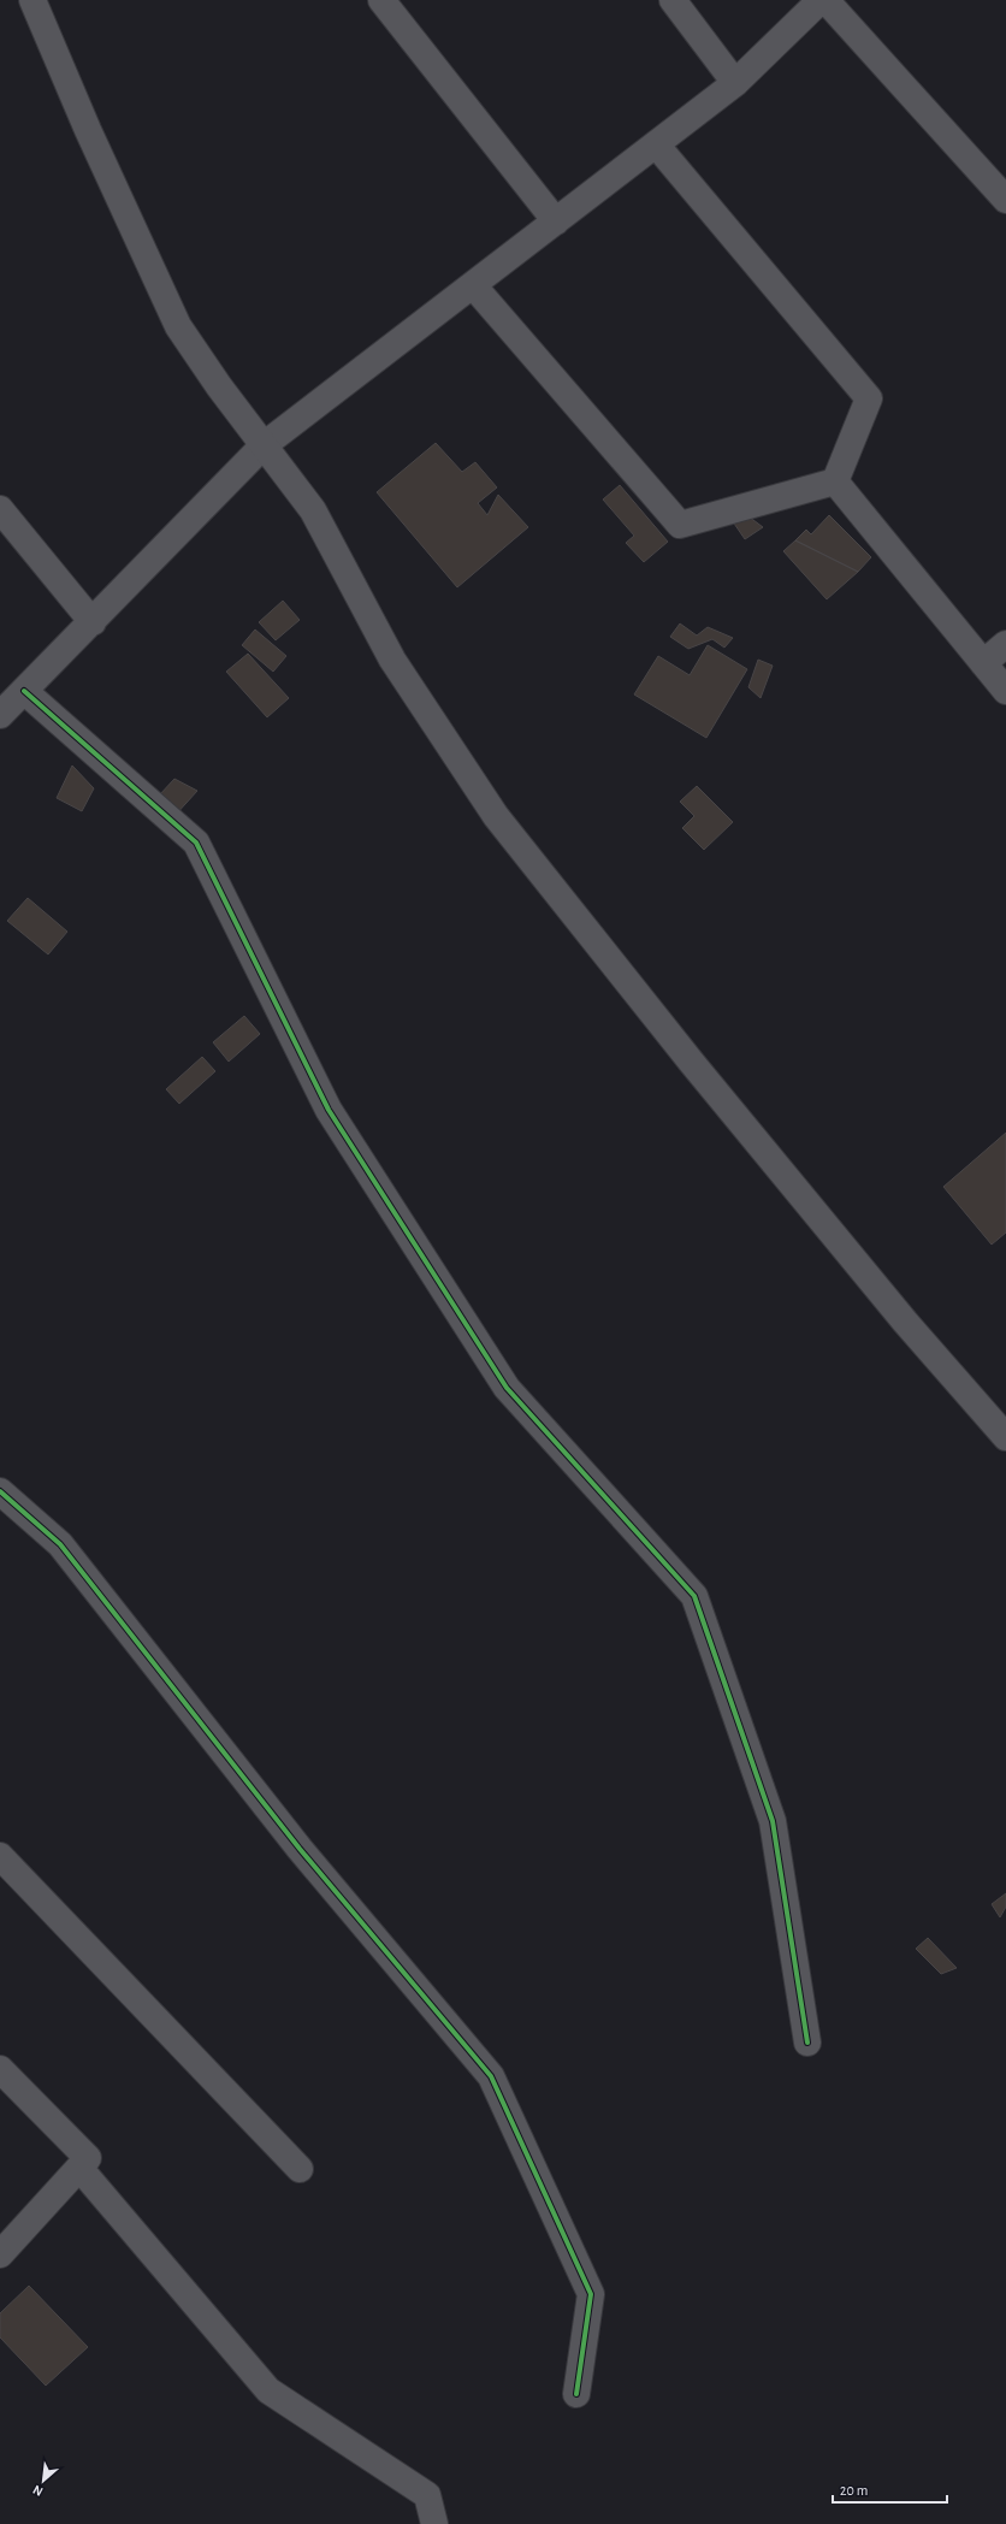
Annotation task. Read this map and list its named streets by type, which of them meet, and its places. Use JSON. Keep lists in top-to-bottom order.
{
  "scale_bar": "20 m",
  "north": "bottom left"
}
